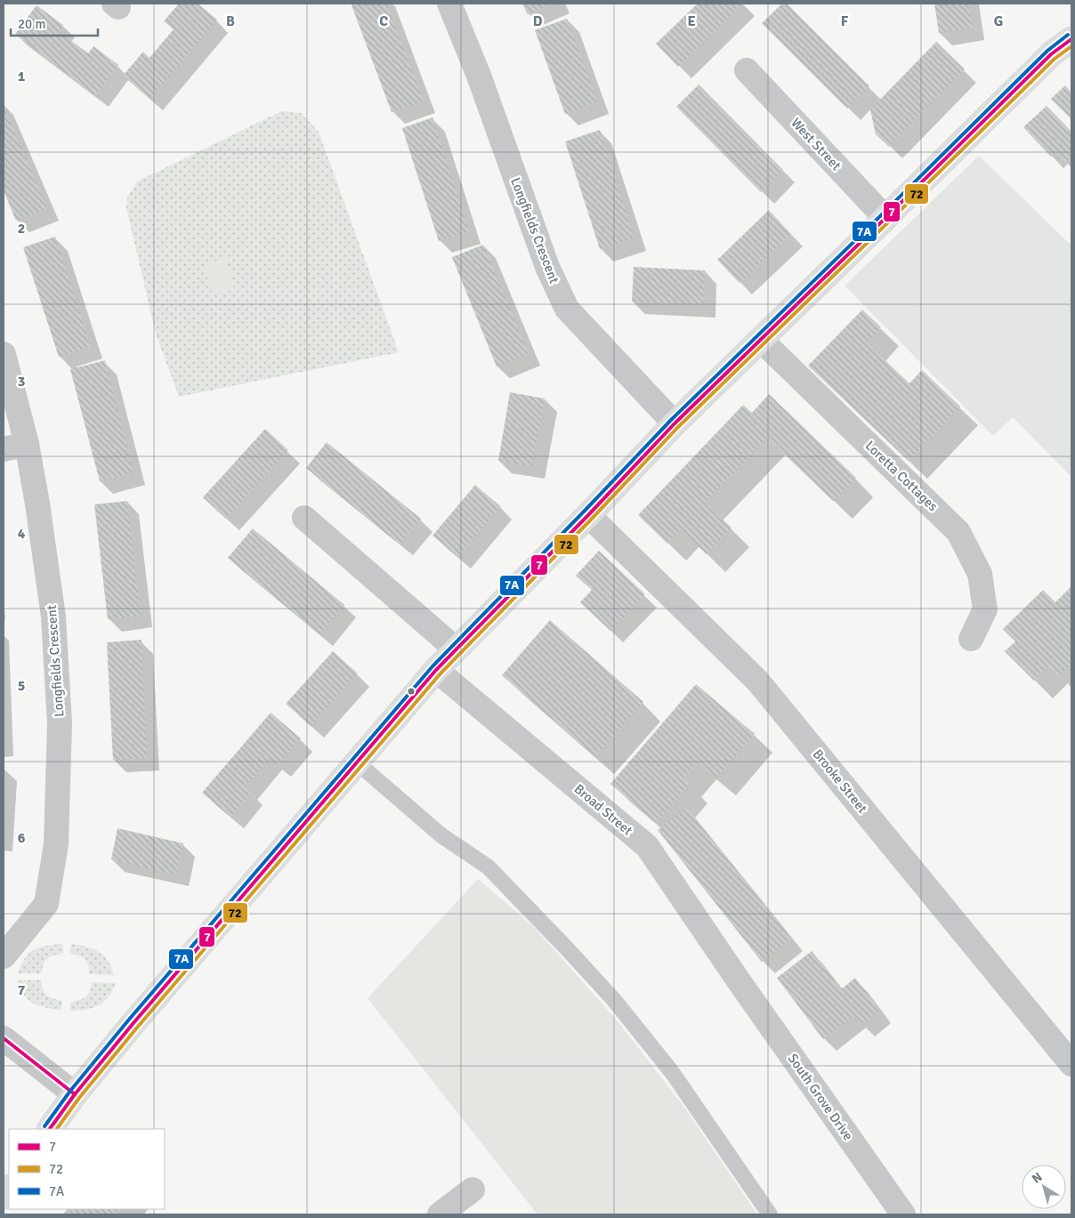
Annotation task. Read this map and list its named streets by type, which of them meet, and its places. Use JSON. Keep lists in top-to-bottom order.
{
  "streets": {
    "street": [
      "West Street",
      "Longfields Crescent",
      "Loretta Cottages",
      "Brooke Street",
      "Broad Street",
      "South Grove Drive"
    ]
  },
  "crossings": [
    ["Broad Street", "South Grove Drive"]
  ],
  "lines": ["transit line 7A", "transit line 7", "transit line 72"],
  "legend": ["7", "72", "7A"],
  "scale_bar": "20 m",
  "north": "top left",
  "grid": {
    "columns": [
      "B",
      "C",
      "D",
      "E",
      "F",
      "G"
    ],
    "rows": [
      "1",
      "2",
      "3",
      "4",
      "5",
      "6",
      "7"
    ]
  }
}
